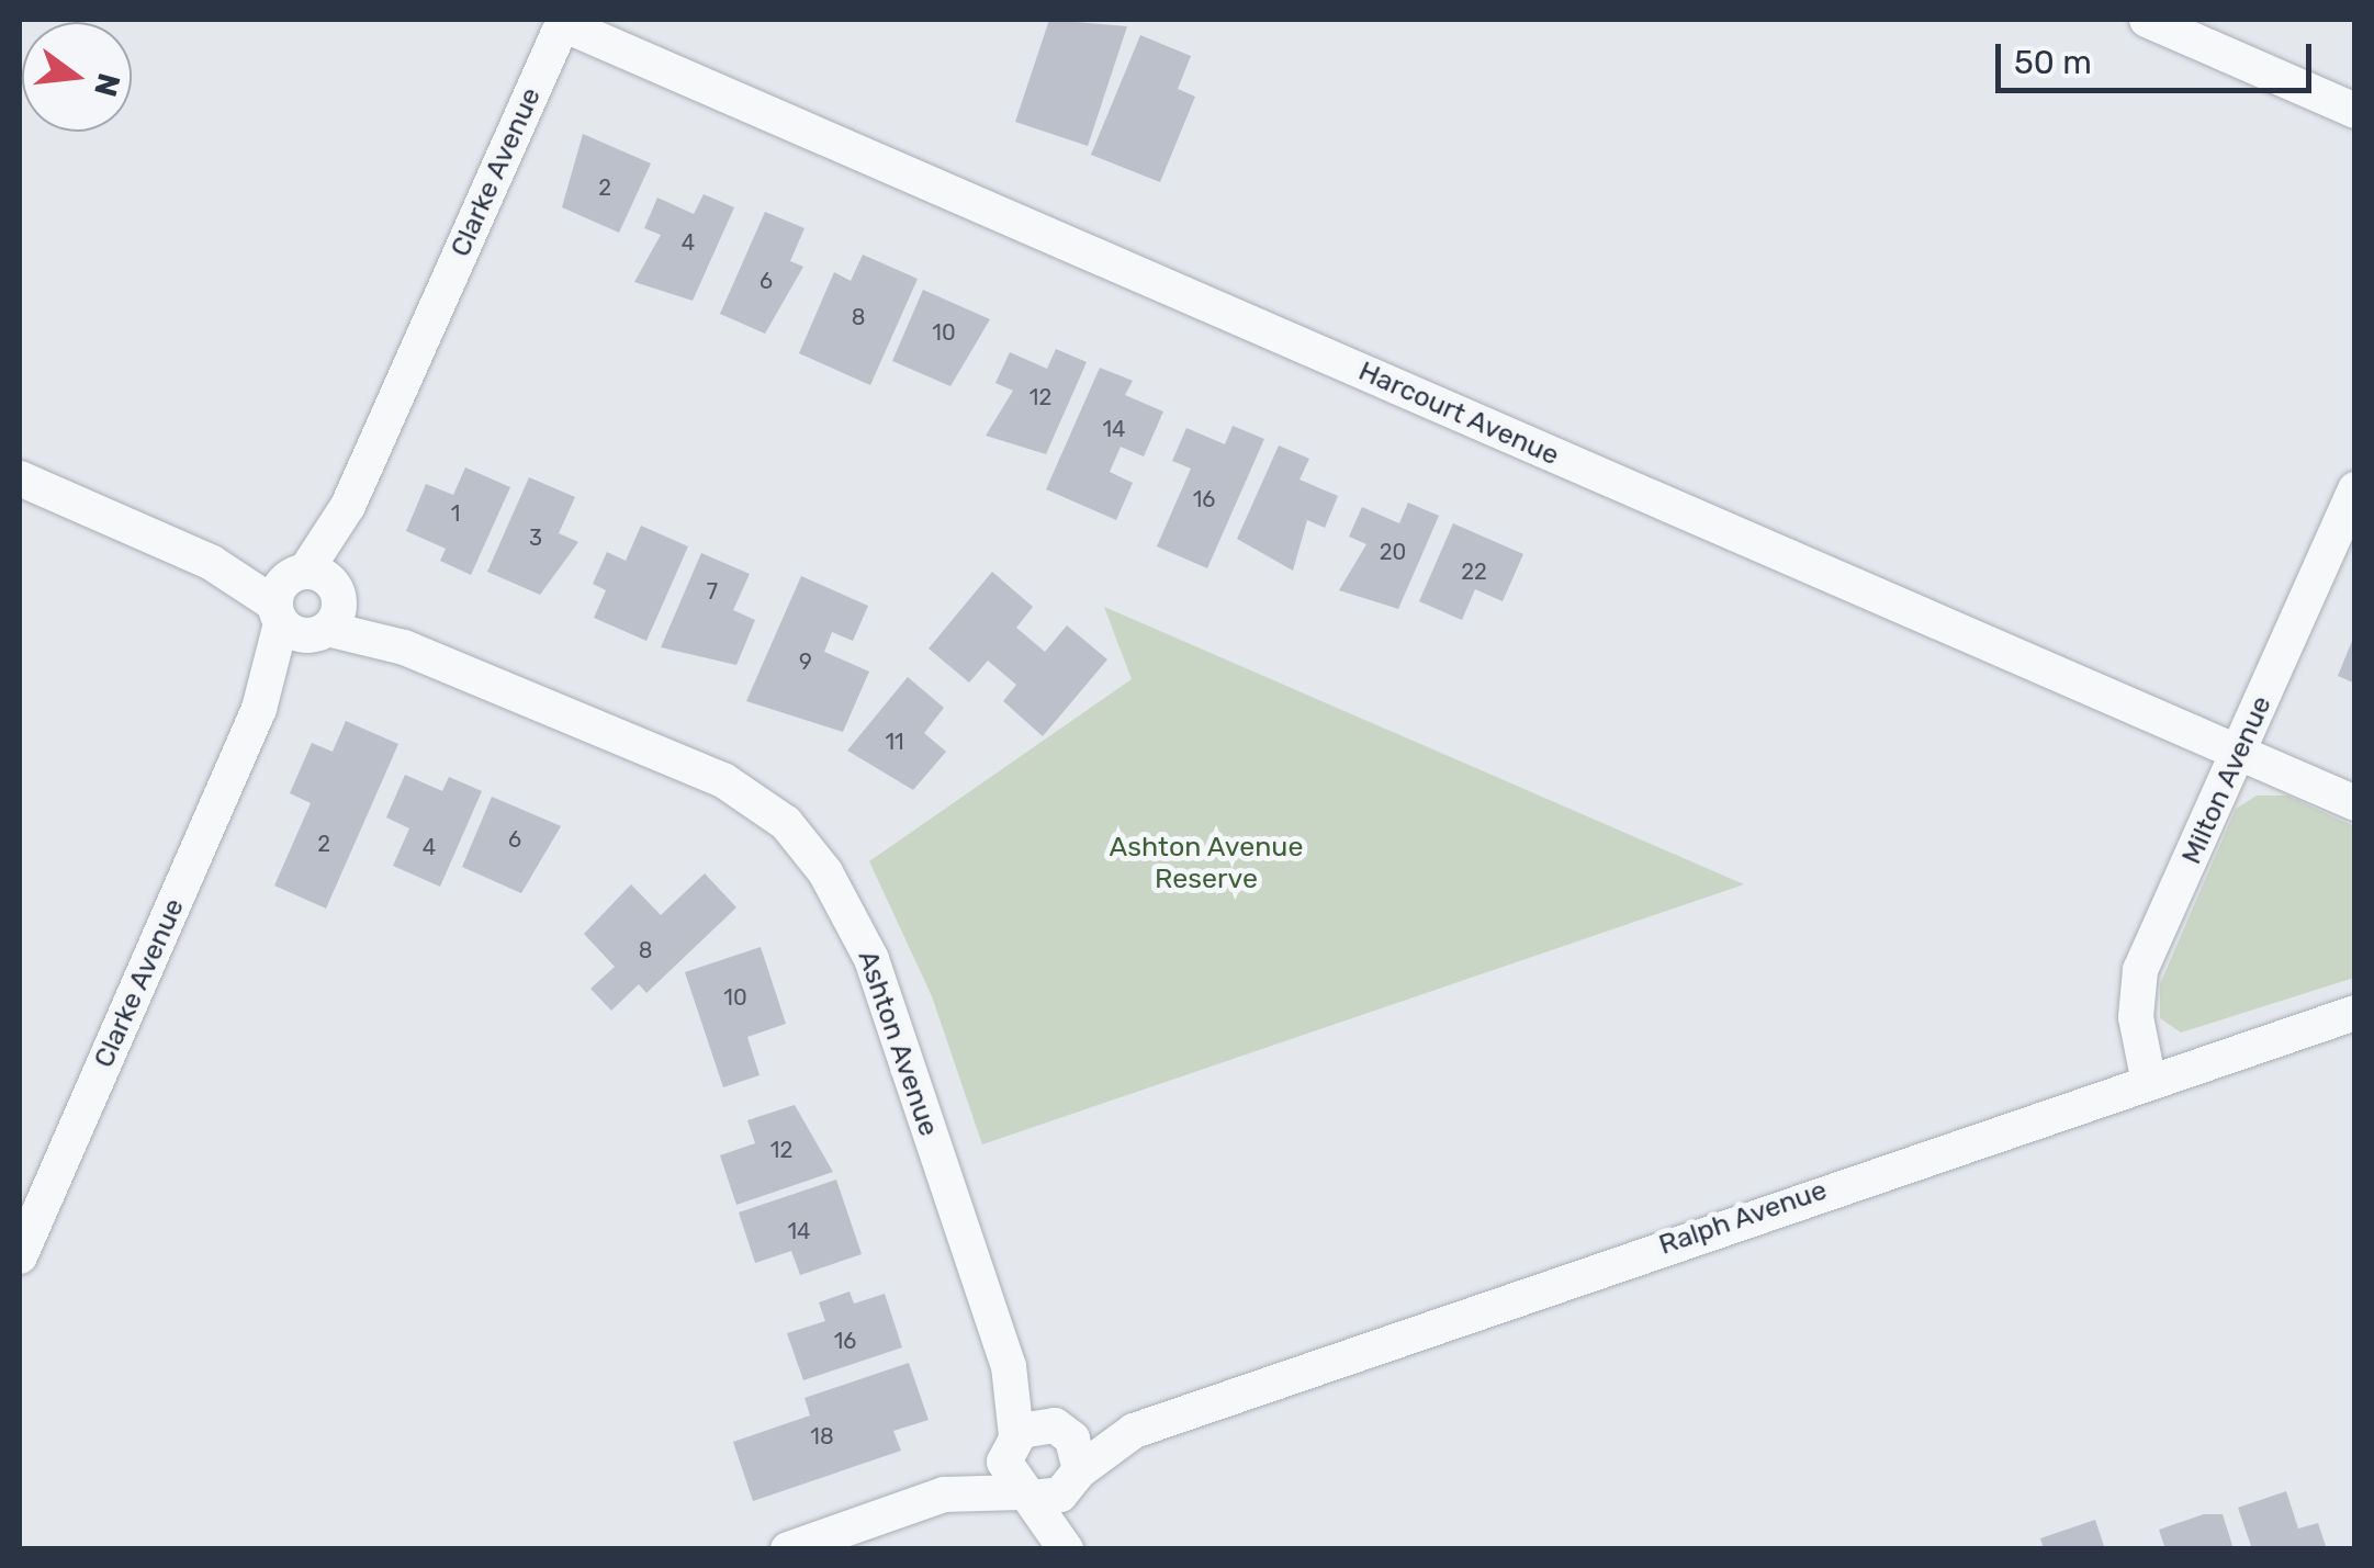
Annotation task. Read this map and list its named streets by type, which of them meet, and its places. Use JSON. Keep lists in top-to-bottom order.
{
  "streets": {
    "street": [
      "Clarke Avenue",
      "Harcourt Avenue",
      "Milton Avenue",
      "Ashton Avenue",
      "Ralph Avenue"
    ]
  },
  "crossings": [
    ["Clarke Avenue", "Harcourt Avenue"],
    ["Clarke Avenue", "Ashton Avenue"],
    ["Harcourt Avenue", "Milton Avenue"],
    ["Milton Avenue", "Ralph Avenue"],
    ["Ashton Avenue", "Ralph Avenue"]
  ],
  "parks": ["Ashton Avenue Reserve"],
  "house_numbers": [
    "2",
    "4",
    "6",
    "8",
    "10",
    "12",
    "14",
    "16",
    "1",
    "3",
    "20",
    "22",
    "7",
    "9",
    "11",
    "6",
    "2",
    "4",
    "8",
    "10",
    "12",
    "14",
    "16",
    "18"
  ],
  "scale_bar": "50 m",
  "north": "right"
}
